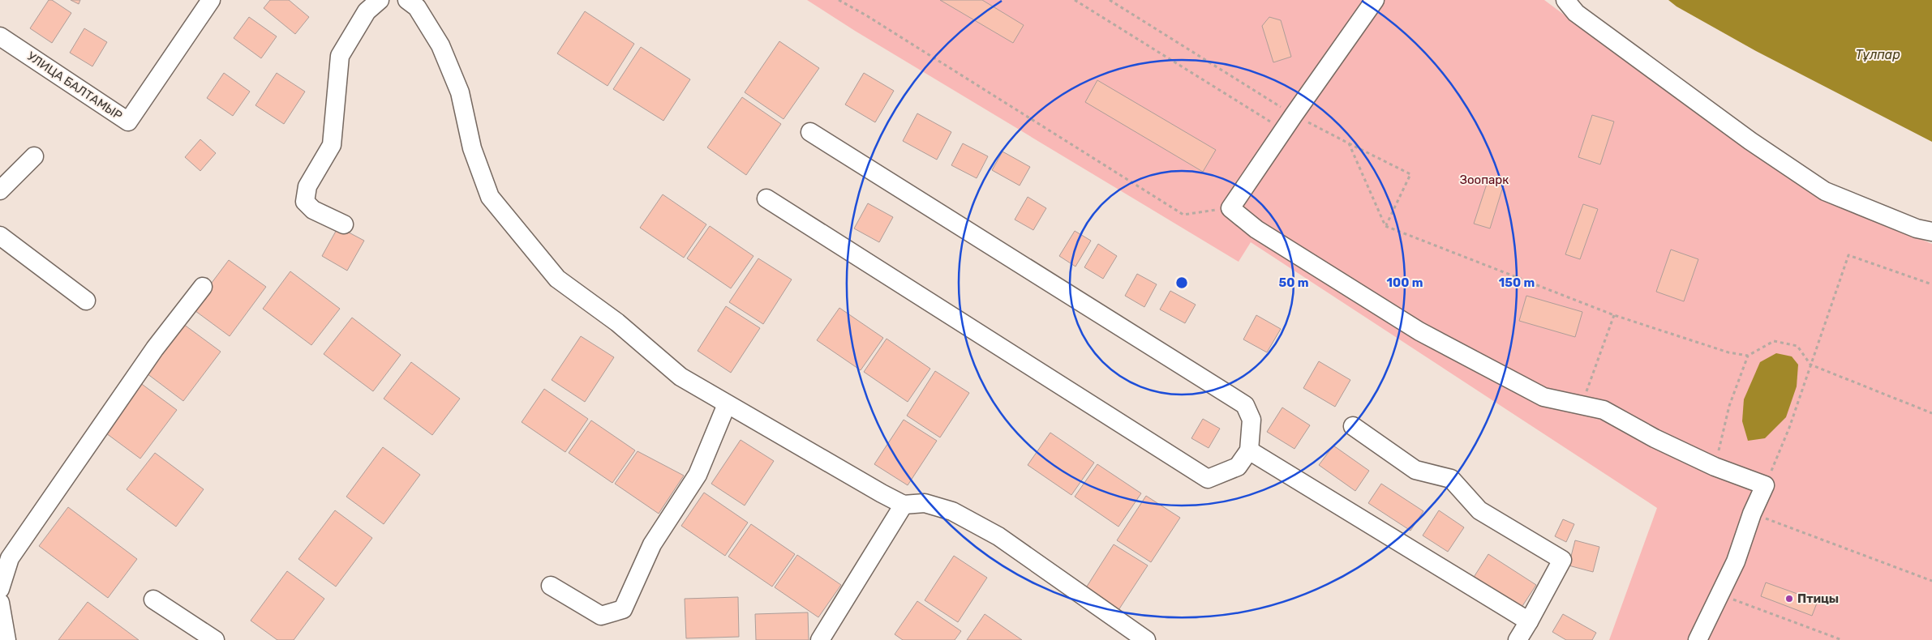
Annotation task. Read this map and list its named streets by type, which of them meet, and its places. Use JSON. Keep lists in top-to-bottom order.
{
  "streets": {
    "street": ["УЛИЦА БАЛТАМЫР"]
  },
  "water": ["Тұлпар"],
  "parks": ["Зоопарк"],
  "places": ["Птицы"],
  "rings": ["50 m", "100 m", "150 m"]
}
